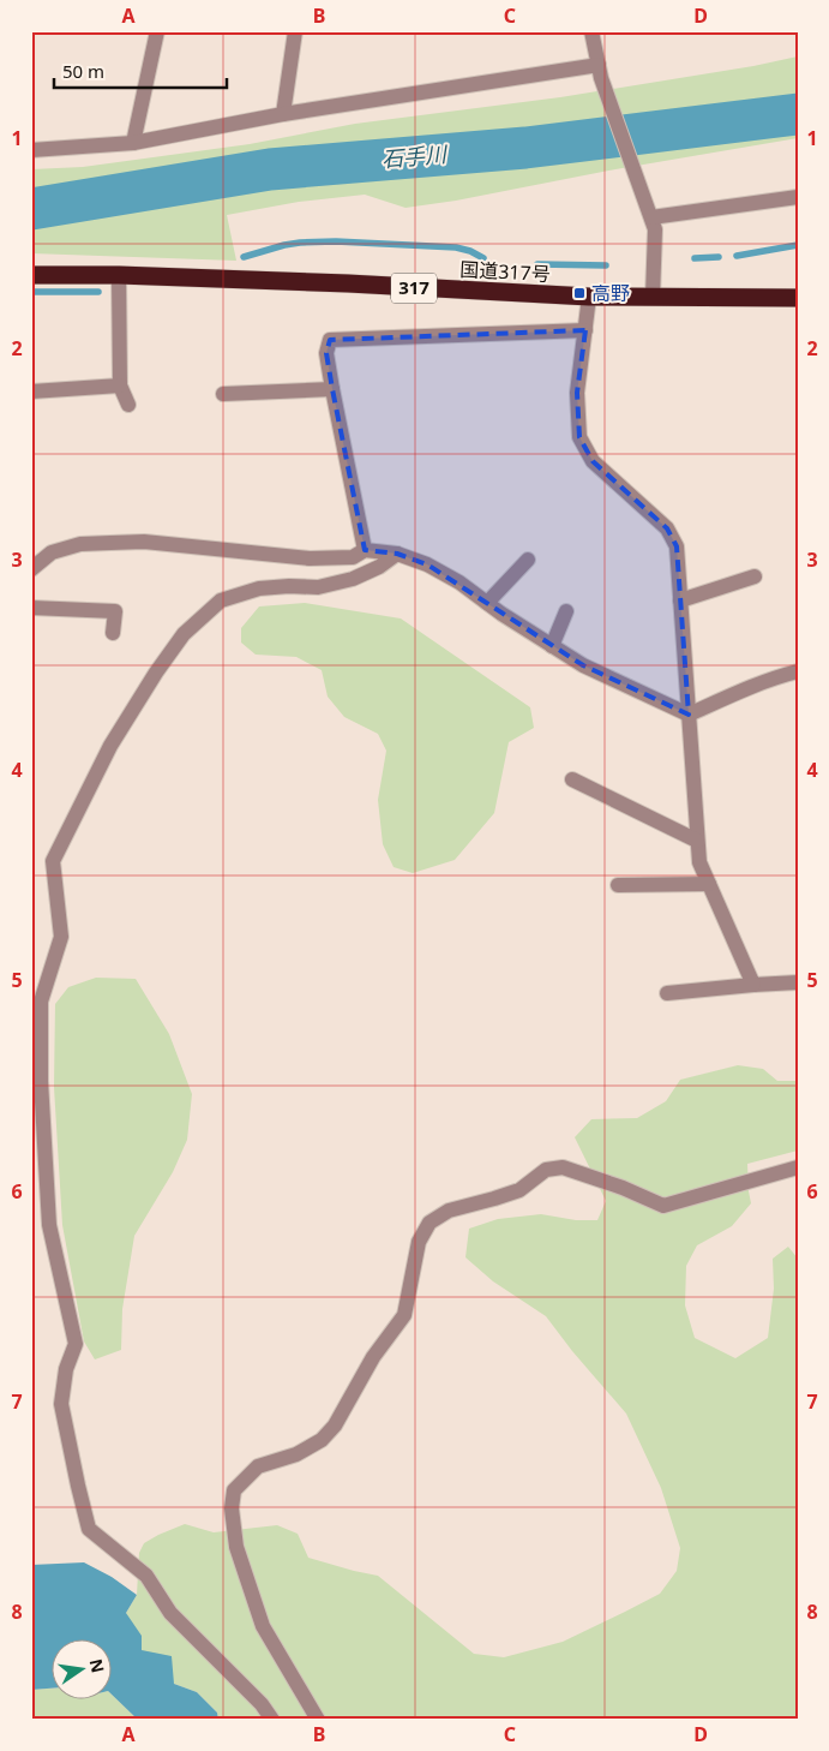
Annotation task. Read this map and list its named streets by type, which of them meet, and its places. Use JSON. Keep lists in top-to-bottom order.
{
  "streets": {
    "highway": ["国道317号", "317"]
  },
  "water": ["石手川"],
  "places": {
    "transit": ["高野"]
  },
  "scale_bar": "50 m",
  "north": "right",
  "grid": {
    "columns": [
      "A",
      "B",
      "C",
      "D"
    ],
    "rows": [
      "1",
      "2",
      "3",
      "4",
      "5",
      "6",
      "7",
      "8"
    ]
  }
}
